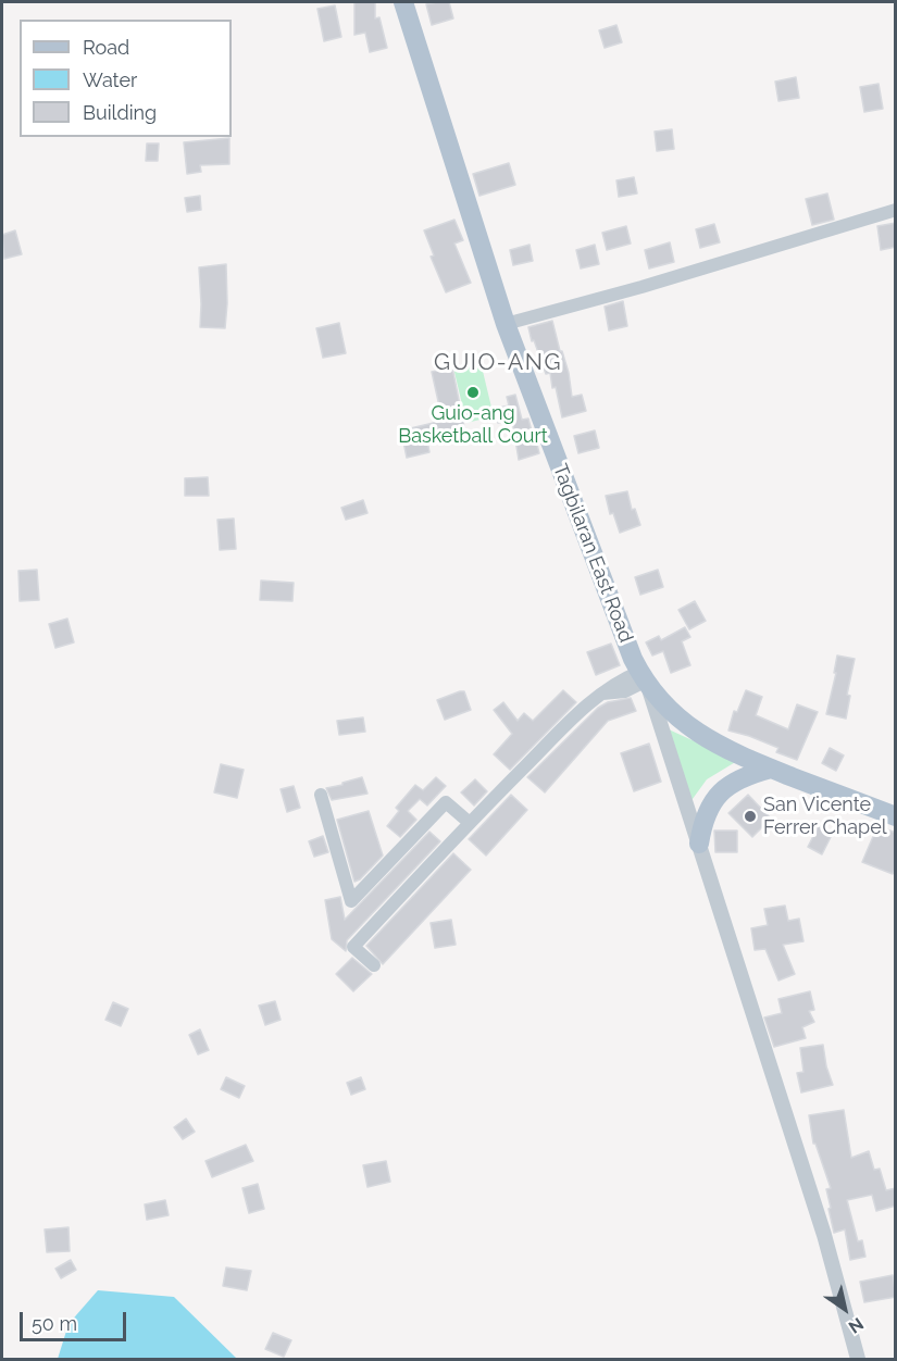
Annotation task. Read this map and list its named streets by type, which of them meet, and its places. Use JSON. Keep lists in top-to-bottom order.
{
  "streets": {
    "main road": ["Tagbilaran East Road"]
  },
  "districts": ["GUIO-ANG"],
  "places": ["Guio-ang Basketball Court", "San Vicente Ferrer Chapel"],
  "legend": ["Road", "Water", "Building"],
  "scale_bar": "50 m",
  "north": "bottom right"
}
